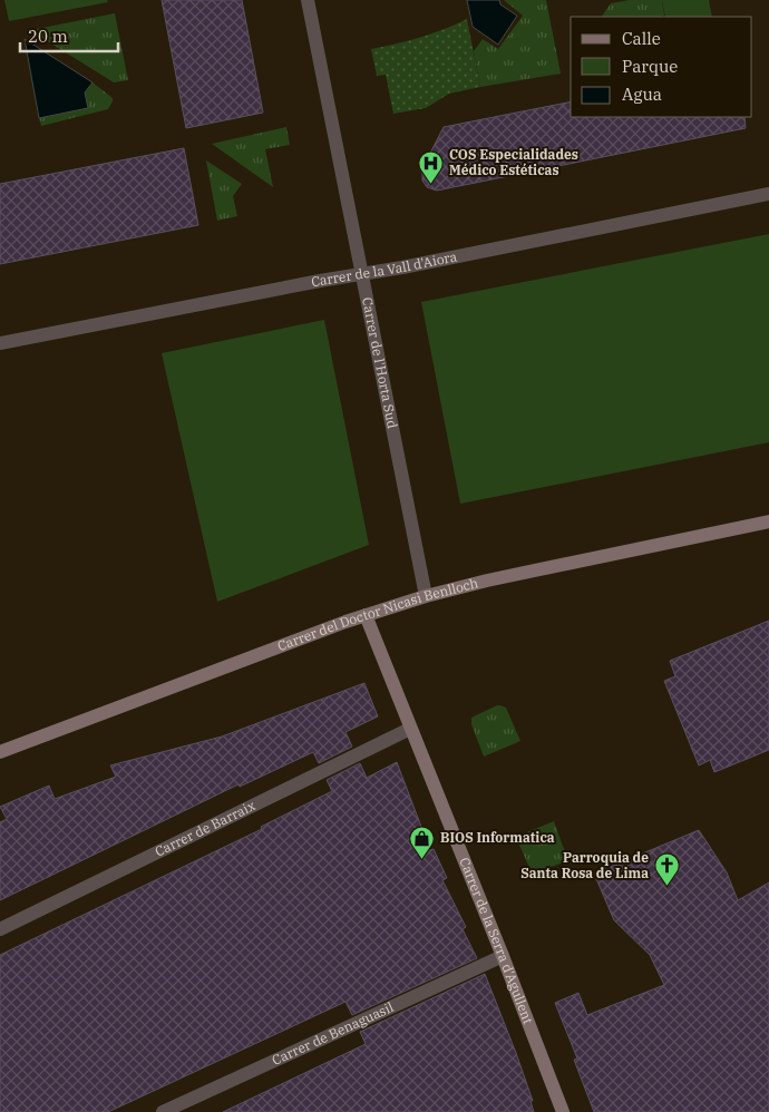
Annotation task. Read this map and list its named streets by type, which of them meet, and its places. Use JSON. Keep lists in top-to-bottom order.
{
  "streets": {
    "street": [
      "Carrer de la Vall d'Aiora",
      "Carrer de l'Horta Sud",
      "Carrer del Doctor Nicasi Benlloch",
      "Carrer de Barraix",
      "Carrer de la Serra d'Agullent",
      "Carrer de Benaguasil"
    ]
  },
  "crossings": [
    ["Carrer de la Vall d'Aiora", "Carrer de l'Horta Sud"],
    ["Carrer de l'Horta Sud", "Carrer del Doctor Nicasi Benlloch"],
    ["Carrer del Doctor Nicasi Benlloch", "Carrer de la Serra d'Agullent"],
    ["Carrer de Barraix", "Carrer de la Serra d'Agullent"],
    ["Carrer de la Serra d'Agullent", "Carrer de Benaguasil"]
  ],
  "places": {
    "hospital": ["COS Especialidades Médico Estéticas"],
    "shop": ["BIOS Informatica"],
    "church": ["Parroquia de Santa Rosa de Lima"]
  },
  "legend": ["Calle", "Parque", "Agua"],
  "scale_bar": "20 m"
}
